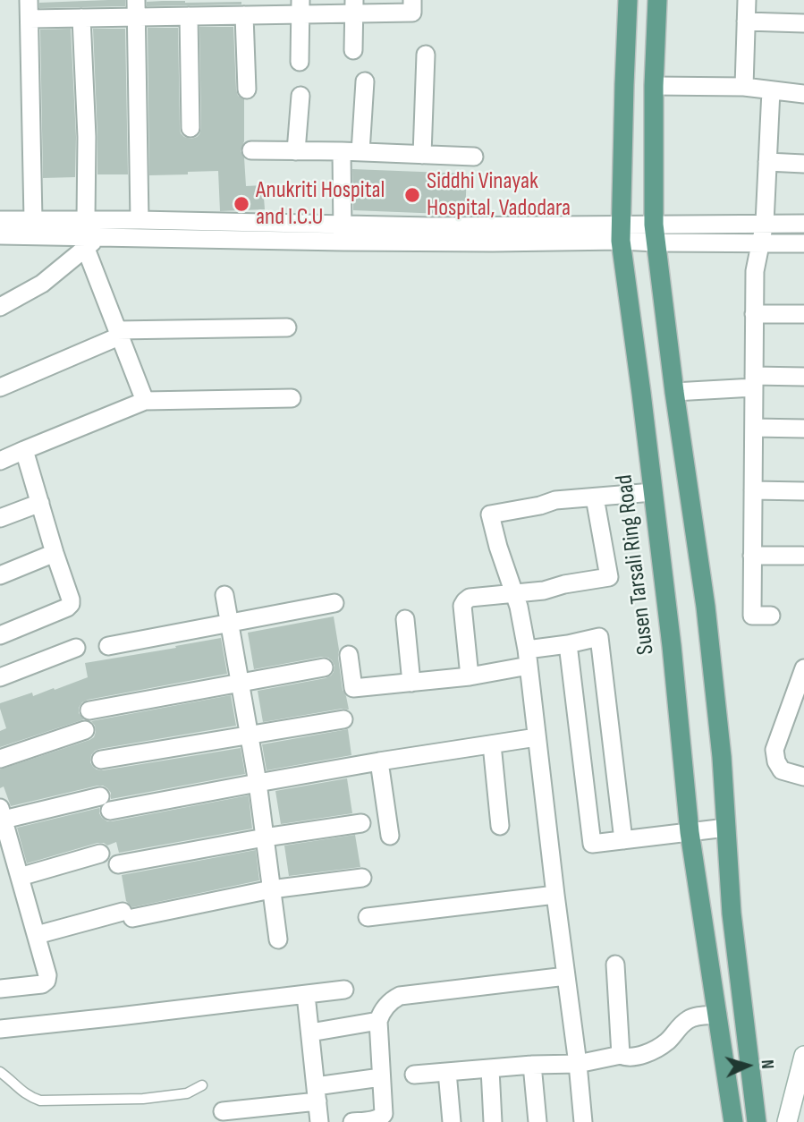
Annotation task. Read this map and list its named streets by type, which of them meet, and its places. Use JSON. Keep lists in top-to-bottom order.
{
  "streets": {
    "main road": ["Susen Tarsali Ring Road"]
  },
  "places": ["Siddhi Vinayak Hospital, Vadodara", "Anukriti Hospital and I.C.U"],
  "north": "right"
}
